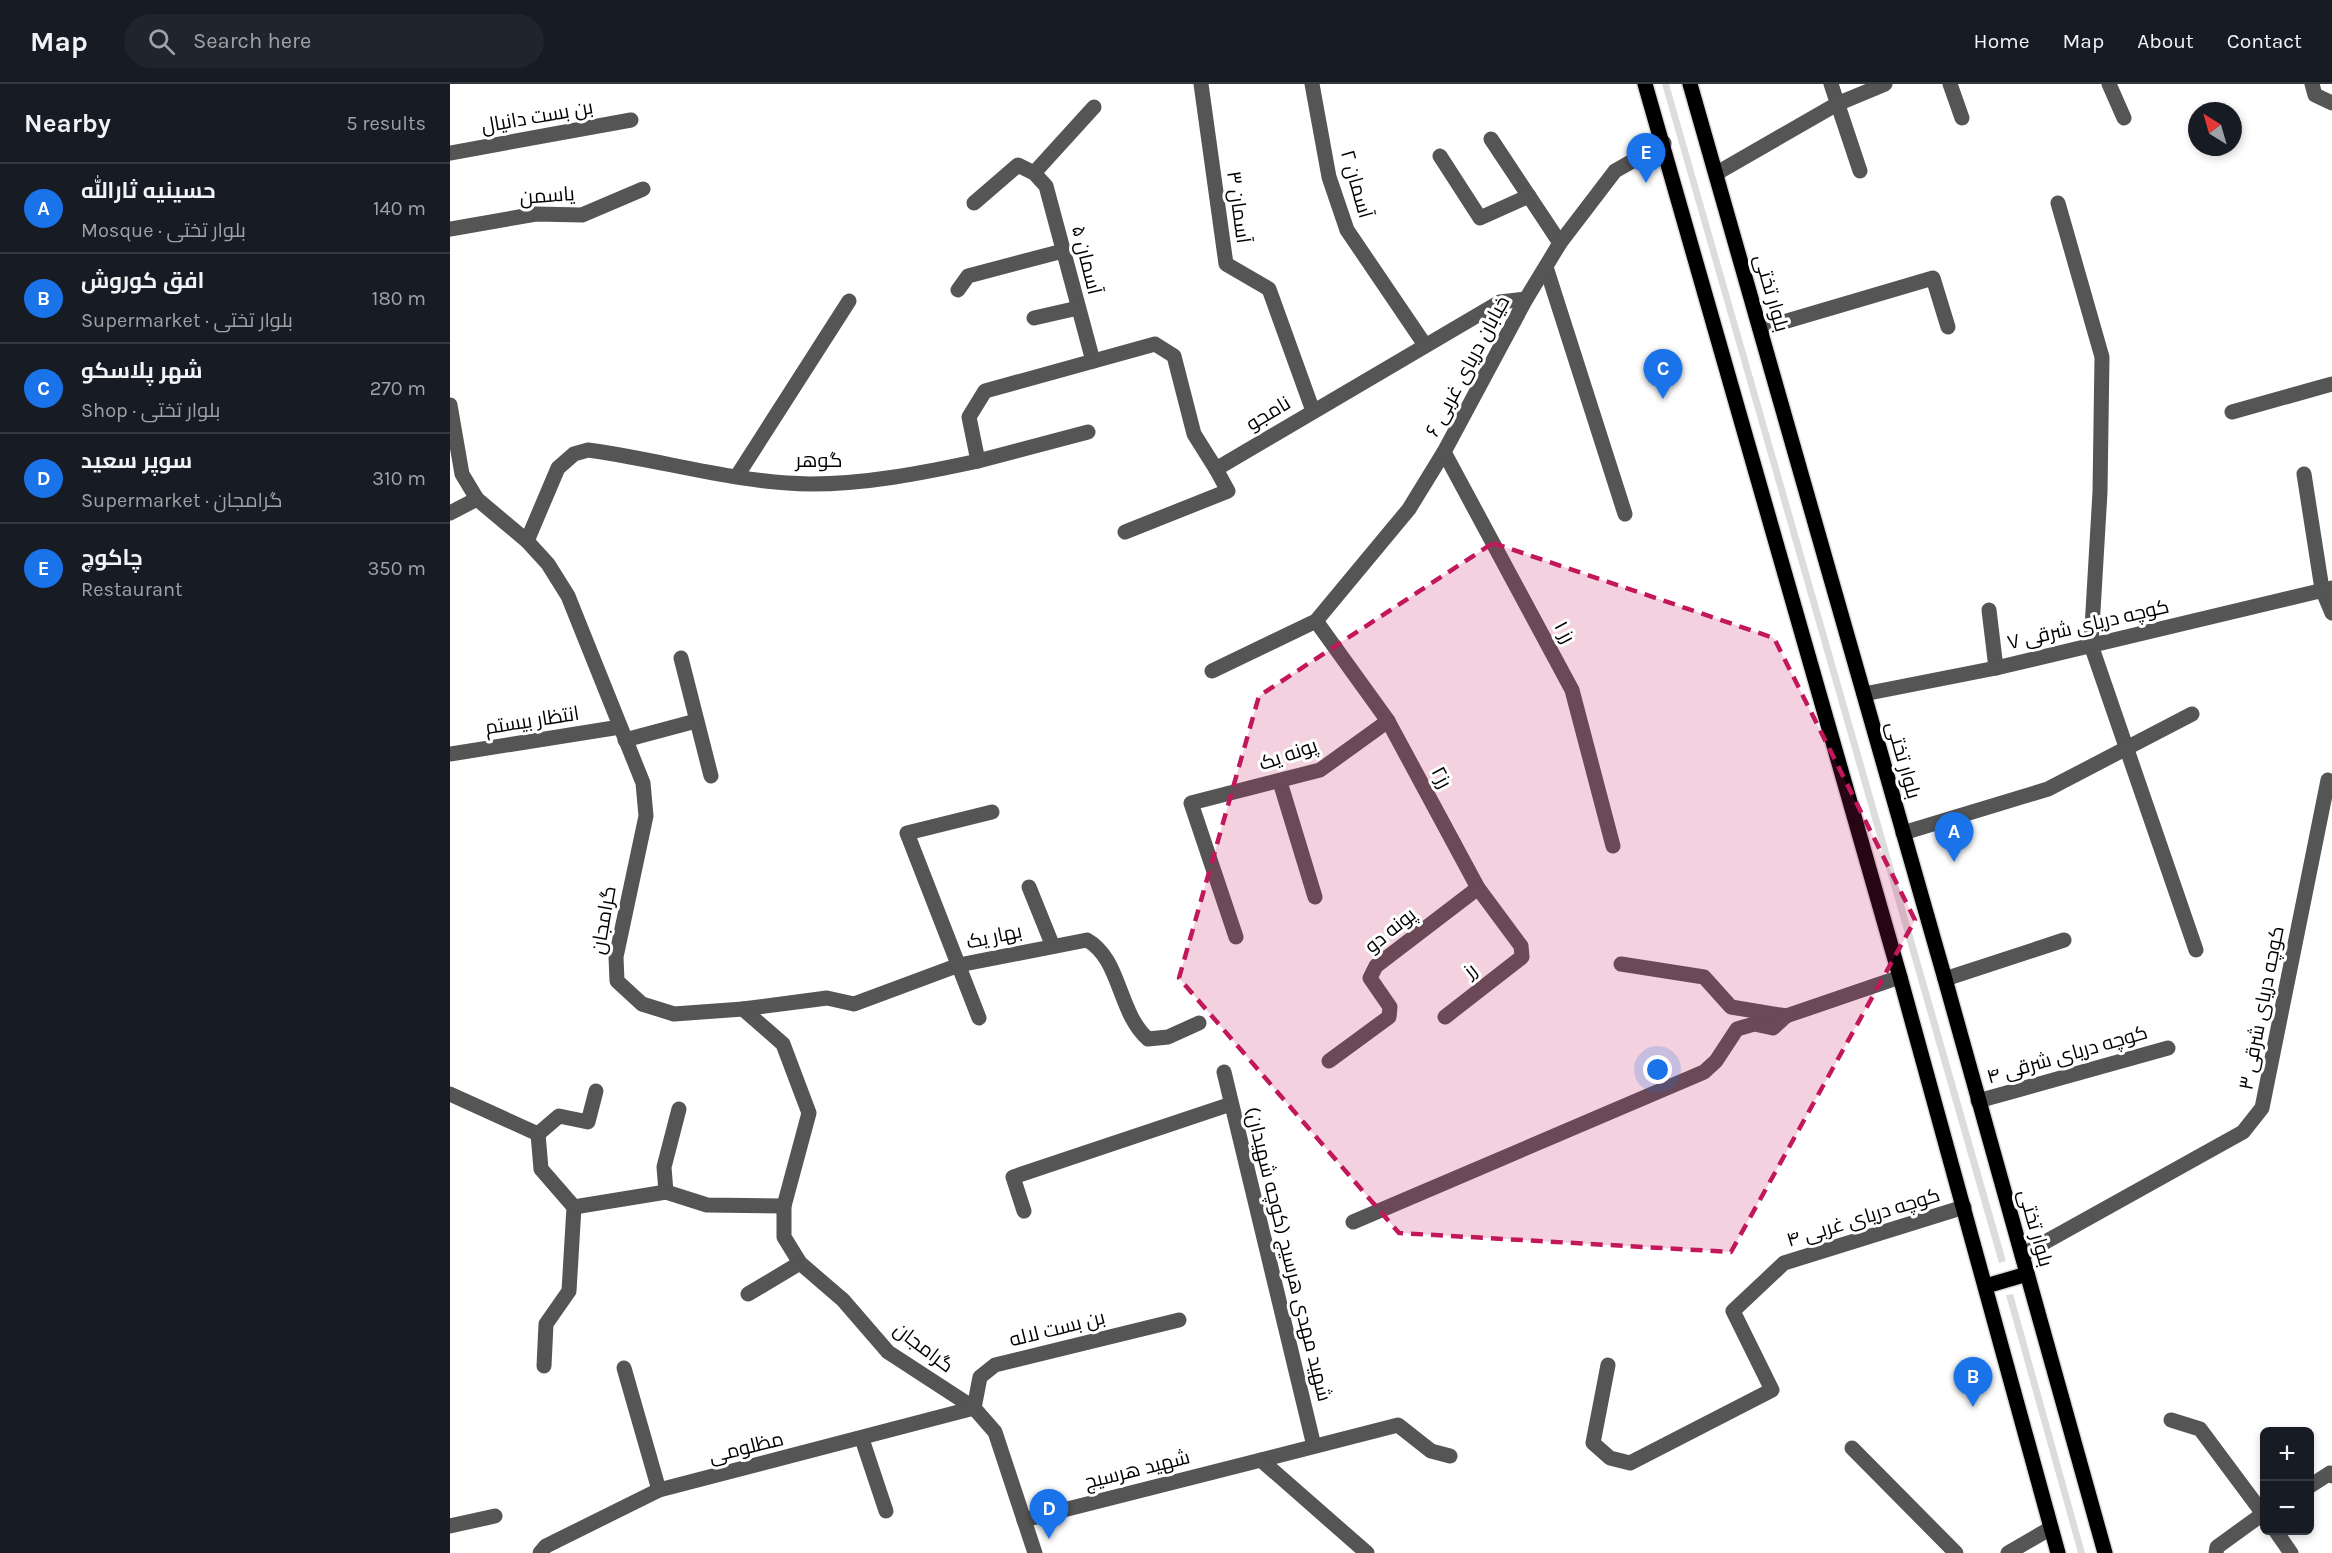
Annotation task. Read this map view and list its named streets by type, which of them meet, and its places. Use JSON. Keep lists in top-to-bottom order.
{
  "streets": {
    "main road": ["بلوار تختی"],
    "street": [
      "بن بست دانیال",
      "آسمان ۲",
      "یاسمن",
      "آسمان ۳",
      "آسمان ۵",
      "خیابان دریای غربی ۶",
      "نامجو",
      "گوهر",
      "کوچه دریای شرقی ۷",
      "رز ۱",
      "انتظار بیستم",
      "پونه یک",
      "رز۲",
      "گرامجان",
      "پونه دو",
      "بهار یک",
      "رز",
      "کوچه دریای شرقی ۳",
      "کوچه دریای شرقی ۴",
      "کوچه دریای غربی ۴",
      "شهید مهدی هرسیج (کوچه شهیدان)",
      "بن بست لاله",
      "مظلومی",
      "شهید هرسیج"
    ]
  },
  "crossings": [
    ["آسمان ۲", "نامجو"],
    ["آسمان ۳", "نامجو"],
    ["بلوار تختی", "کوچه دریای شرقی ۷"],
    ["بلوار تختی", "کوچه دریای شرقی ۳"],
    ["بلوار تختی", "کوچه دریای شرقی ۴"],
    ["خیابان دریای غربی ۶", "نامجو"],
    ["خیابان دریای غربی ۶", "رز ۱"],
    ["خیابان دریای غربی ۶", "رز۲"],
    ["گوهر", "گرامجان"],
    ["انتظار بیستم", "گرامجان"],
    ["پونه یک", "رز۲"],
    ["رز۲", "پونه دو"],
    ["رز۲", "رز"],
    ["گرامجان", "بهار یک"],
    ["گرامجان", "بن بست لاله"],
    ["گرامجان", "مظلومی"],
    ["گرامجان", "شهید هرسیج"],
    ["شهید مهدی هرسیج (کوچه شهیدان)", "شهید هرسیج"],
    ["بن بست لاله", "مظلومی"]
  ],
  "north": "top left",
  "page": {
    "header": "Map",
    "search": "Search here",
    "nav": [
      "Home",
      "Map",
      "About",
      "Contact"
    ],
    "heading": ["Nearby", "5 results"],
    "pins": [
      "E",
      "C",
      "A",
      "B",
      "D"
    ],
    "list": [
      {
        "mark": "A",
        "name": "حسینیه ثارالله",
        "note": "Mosque · بلوار تختی",
        "value": "140 m"
      },
      {
        "mark": "B",
        "name": "افق کوروش",
        "note": "Supermarket · بلوار تختی",
        "value": "180 m"
      },
      {
        "mark": "C",
        "name": "شهر پلاسکو",
        "note": "Shop · بلوار تختی",
        "value": "270 m"
      },
      {
        "mark": "D",
        "name": "سوپر سعید",
        "note": "Supermarket · گرامجان",
        "value": "310 m"
      },
      {
        "mark": "E",
        "name": "چاکوچ",
        "note": "Restaurant",
        "value": "350 m"
      }
    ],
    "map_buttons": ["+", "−"]
  }
}
